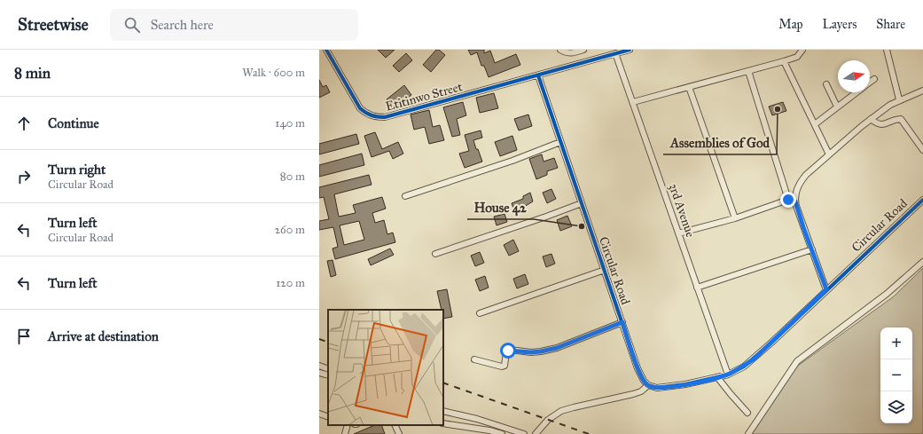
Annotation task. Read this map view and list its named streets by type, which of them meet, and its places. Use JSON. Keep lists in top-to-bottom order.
{
  "streets": {
    "street": ["Etitinwo Street", "3rd Avenue", "Circular Road"]
  },
  "crossings": [
    ["Etitinwo Street", "3rd Avenue"],
    ["Etitinwo Street", "Circular Road"],
    ["3rd Avenue", "Circular Road"]
  ],
  "places": ["Assemblies of God", "House 42"],
  "north": "right",
  "page": {
    "header": "Streetwise",
    "search": "Search here",
    "nav": ["Map", "Layers", "Share"],
    "heading": ["8 min", "Walk · 600 m"],
    "list": [
      ["Continue", "140 m"],
      ["Turn right", "Circular Road", "80 m"],
      ["Turn left", "Circular Road", "260 m"],
      ["Turn left", "120 m"],
      "Arrive at destination"
    ],
    "map_buttons": ["+", "−"]
  }
}
